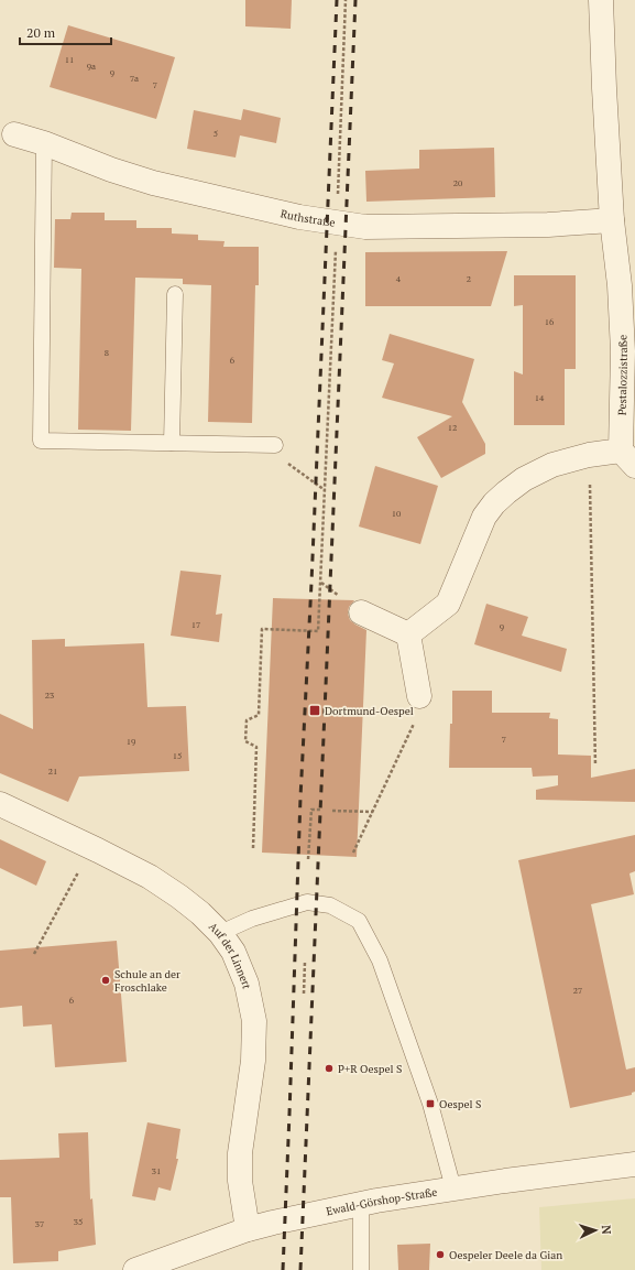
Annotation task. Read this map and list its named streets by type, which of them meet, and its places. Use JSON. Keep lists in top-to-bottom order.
{
  "streets": {
    "street": [
      "Ruthstraße",
      "Pestalozzistraße",
      "Auf der Linnert",
      "Ewald-Görshop-Straße"
    ]
  },
  "crossings": [
    ["Ruthstraße", "Pestalozzistraße"],
    ["Auf der Linnert", "Ewald-Görshop-Straße"]
  ],
  "places": {
    "transit": ["Dortmund-Oespel", "Oespel S"],
    "other": ["Schule an der Froschlake", "P+R Oespel S", "Oespeler Deele da Gian"]
  },
  "house_numbers": [
    "11",
    "9a",
    "9",
    "7a",
    "7",
    "5",
    "20",
    "4",
    "2",
    "16",
    "8",
    "6",
    "14",
    "12",
    "10",
    "17",
    "9",
    "23",
    "7",
    "19",
    "15",
    "21",
    "27",
    "6",
    "31",
    "35",
    "37"
  ],
  "scale_bar": "20 m",
  "north": "right"
}
